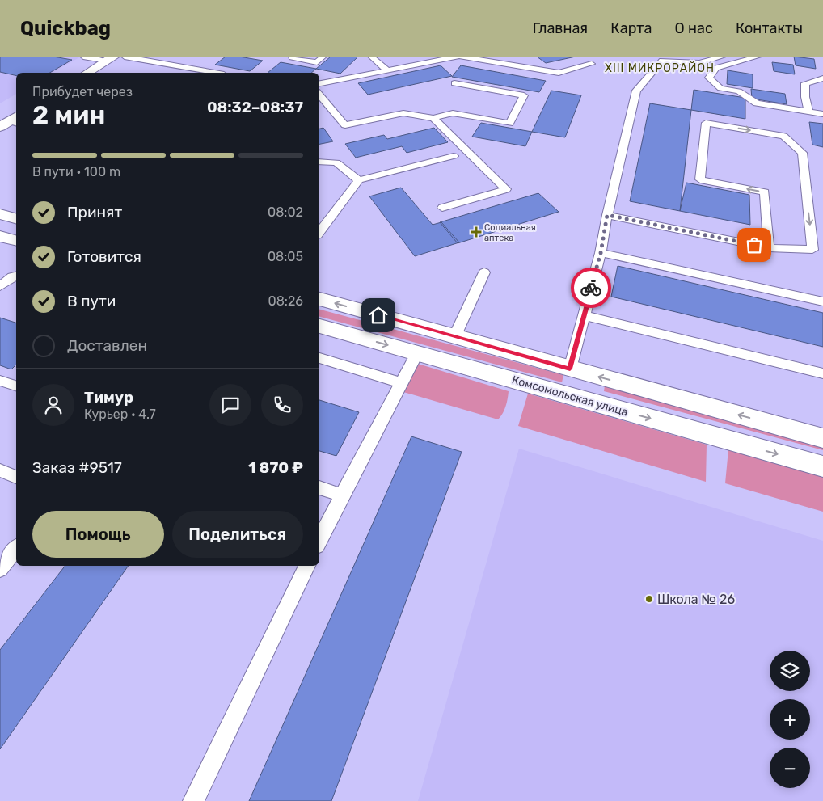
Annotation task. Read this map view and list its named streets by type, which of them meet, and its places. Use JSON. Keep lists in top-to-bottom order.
{
  "streets": {
    "main road": ["Комсомольская улица"]
  },
  "districts": ["XIII МИКРОРАЙОН"],
  "places": {
    "health": ["Социальная аптека"],
    "other": ["Школа № 26"]
  },
  "page": {
    "header": "Quickbag",
    "nav": [
      "Главная",
      "Карта",
      "О нас",
      "Контакты"
    ],
    "heading": ["2 мин", "Прибудет через", "08:32–08:37"],
    "panel": [
      "Тимур",
      "Курьер · 4.7",
      "Заказ #9517",
      "1 870 ₽"
    ],
    "bar": "В пути · 100 m",
    "list": [
      ["Принят", "08:02"],
      ["Готовится", "08:05"],
      ["В пути", "08:26"],
      "Доставлен"
    ],
    "buttons": ["Помощь", "Поделиться"],
    "map_buttons": ["+", "−"]
  }
}
